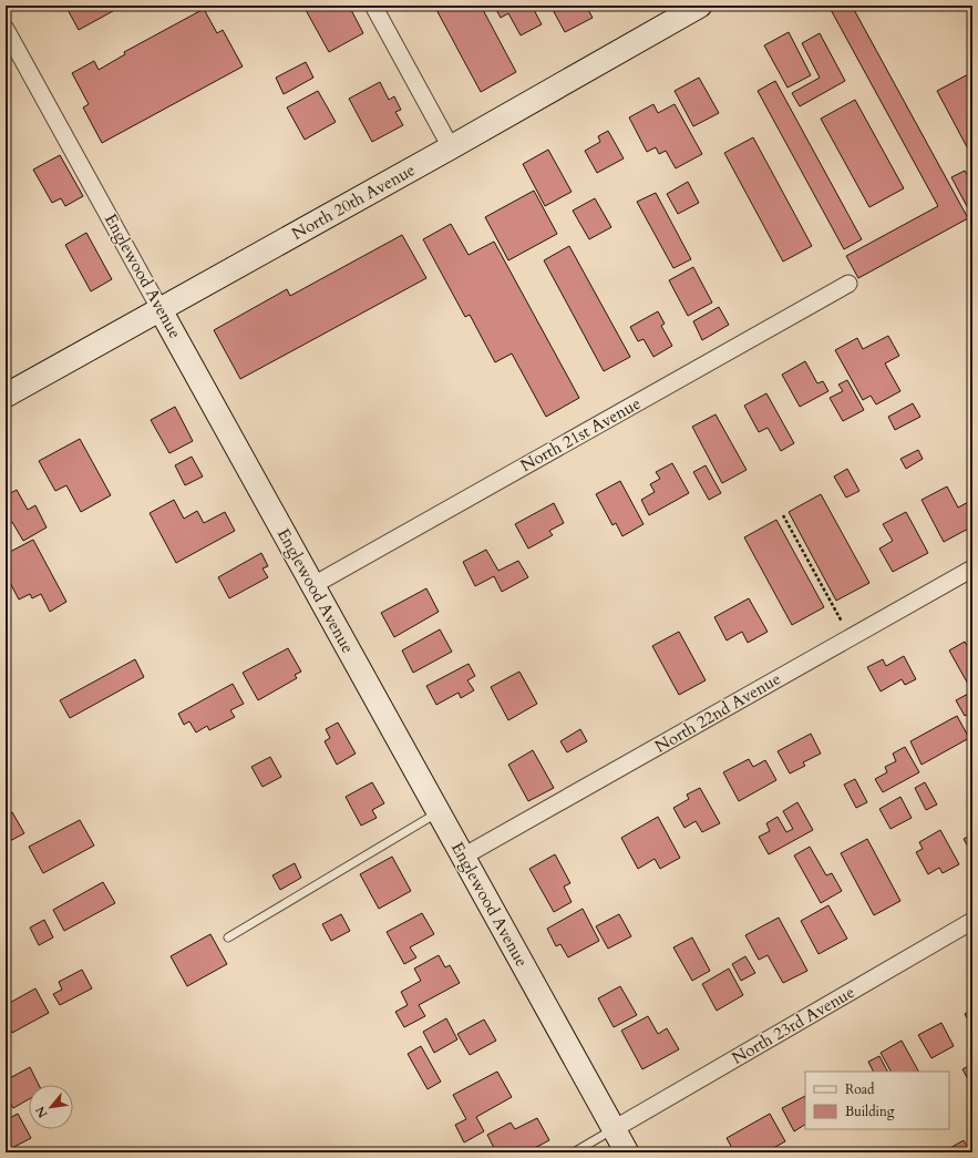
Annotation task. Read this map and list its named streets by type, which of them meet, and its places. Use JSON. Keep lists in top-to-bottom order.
{
  "streets": {
    "street": [
      "North 20th Avenue",
      "Englewood Avenue",
      "North 21st Avenue",
      "North 22nd Avenue",
      "North 23rd Avenue"
    ]
  },
  "crossings": [
    ["North 20th Avenue", "Englewood Avenue"],
    ["Englewood Avenue", "North 21st Avenue"],
    ["Englewood Avenue", "North 22nd Avenue"],
    ["Englewood Avenue", "North 23rd Avenue"]
  ],
  "legend": ["Road", "Building"],
  "north": "bottom left"
}
